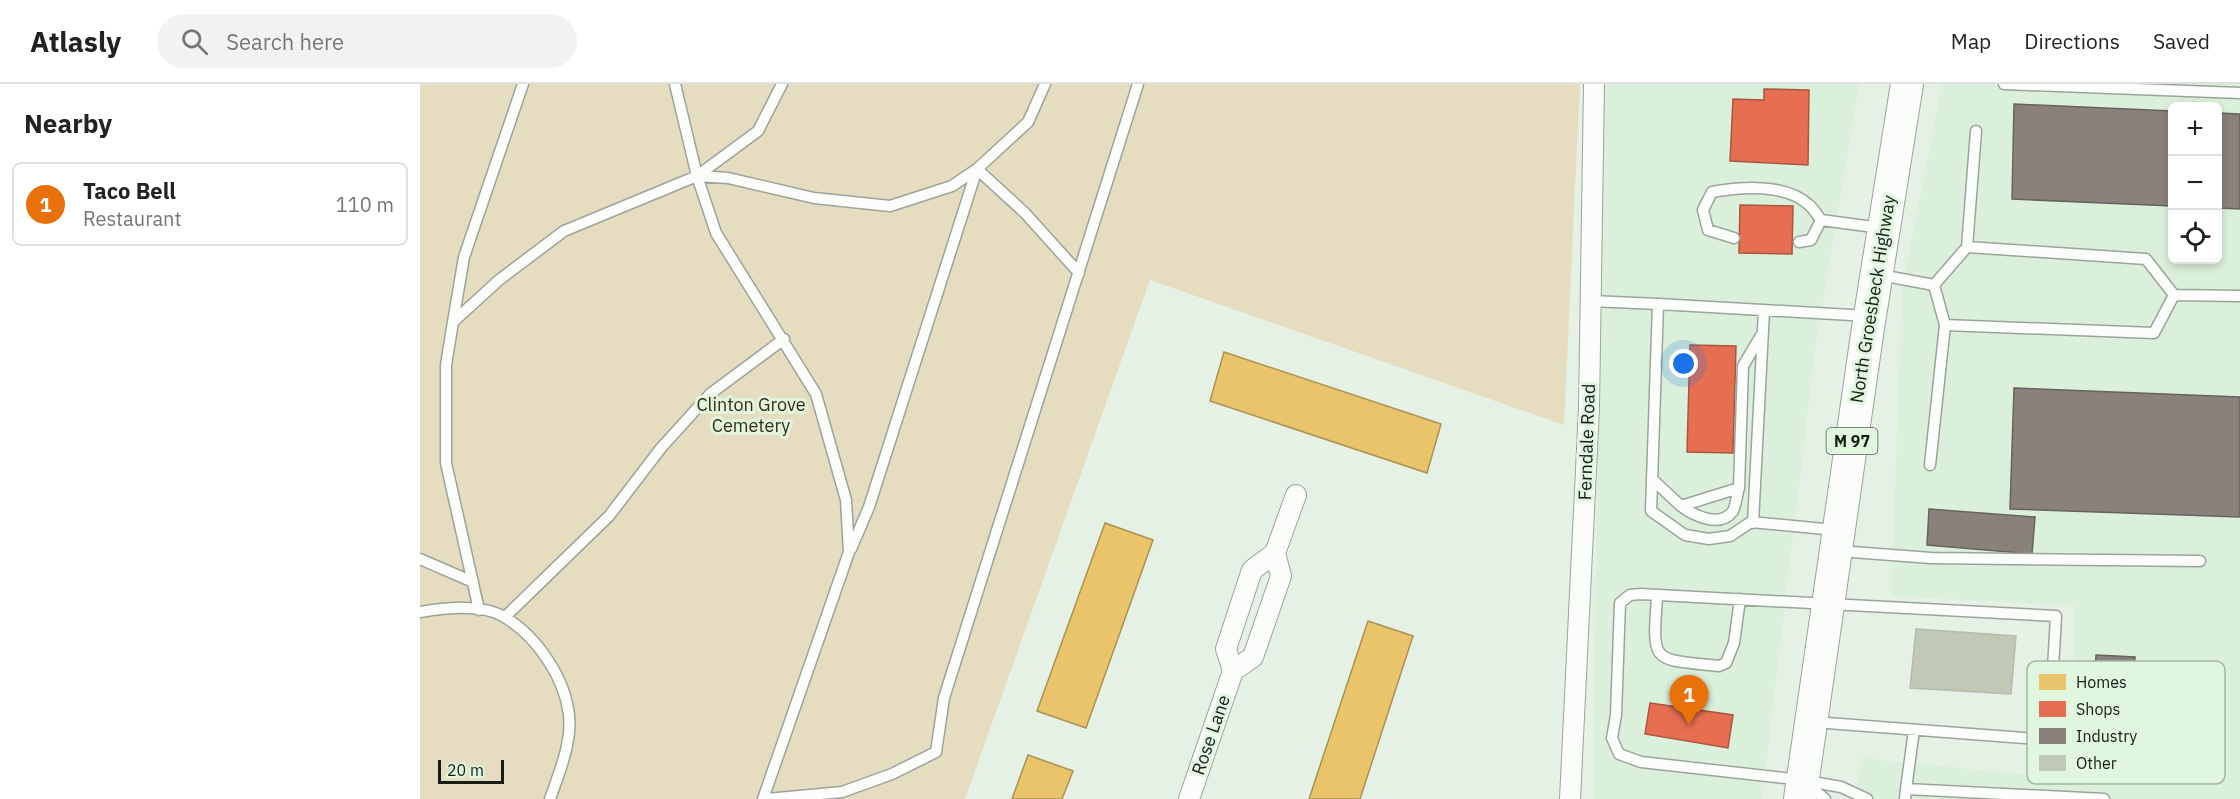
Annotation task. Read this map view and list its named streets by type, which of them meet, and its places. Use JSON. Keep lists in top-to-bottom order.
{
  "streets": {
    "main road": ["North Groesbeck Highway", "M 97"],
    "street": ["Ferndale Road", "Rose Lane"]
  },
  "parks": ["Clinton Grove Cemetery"],
  "legend": [
    "Homes",
    "Shops",
    "Industry",
    "Other"
  ],
  "scale_bar": "20 m",
  "page": {
    "header": "Atlasly",
    "search": "Search here",
    "nav": ["Map", "Directions", "Saved"],
    "heading": "Nearby",
    "map_buttons": ["+", "−"],
    "list": [
      {
        "mark": "1",
        "name": "Taco Bell",
        "note": "Restaurant",
        "value": "110 m"
      }
    ],
    "pins": "1",
    "scale": "20 m"
  }
}
